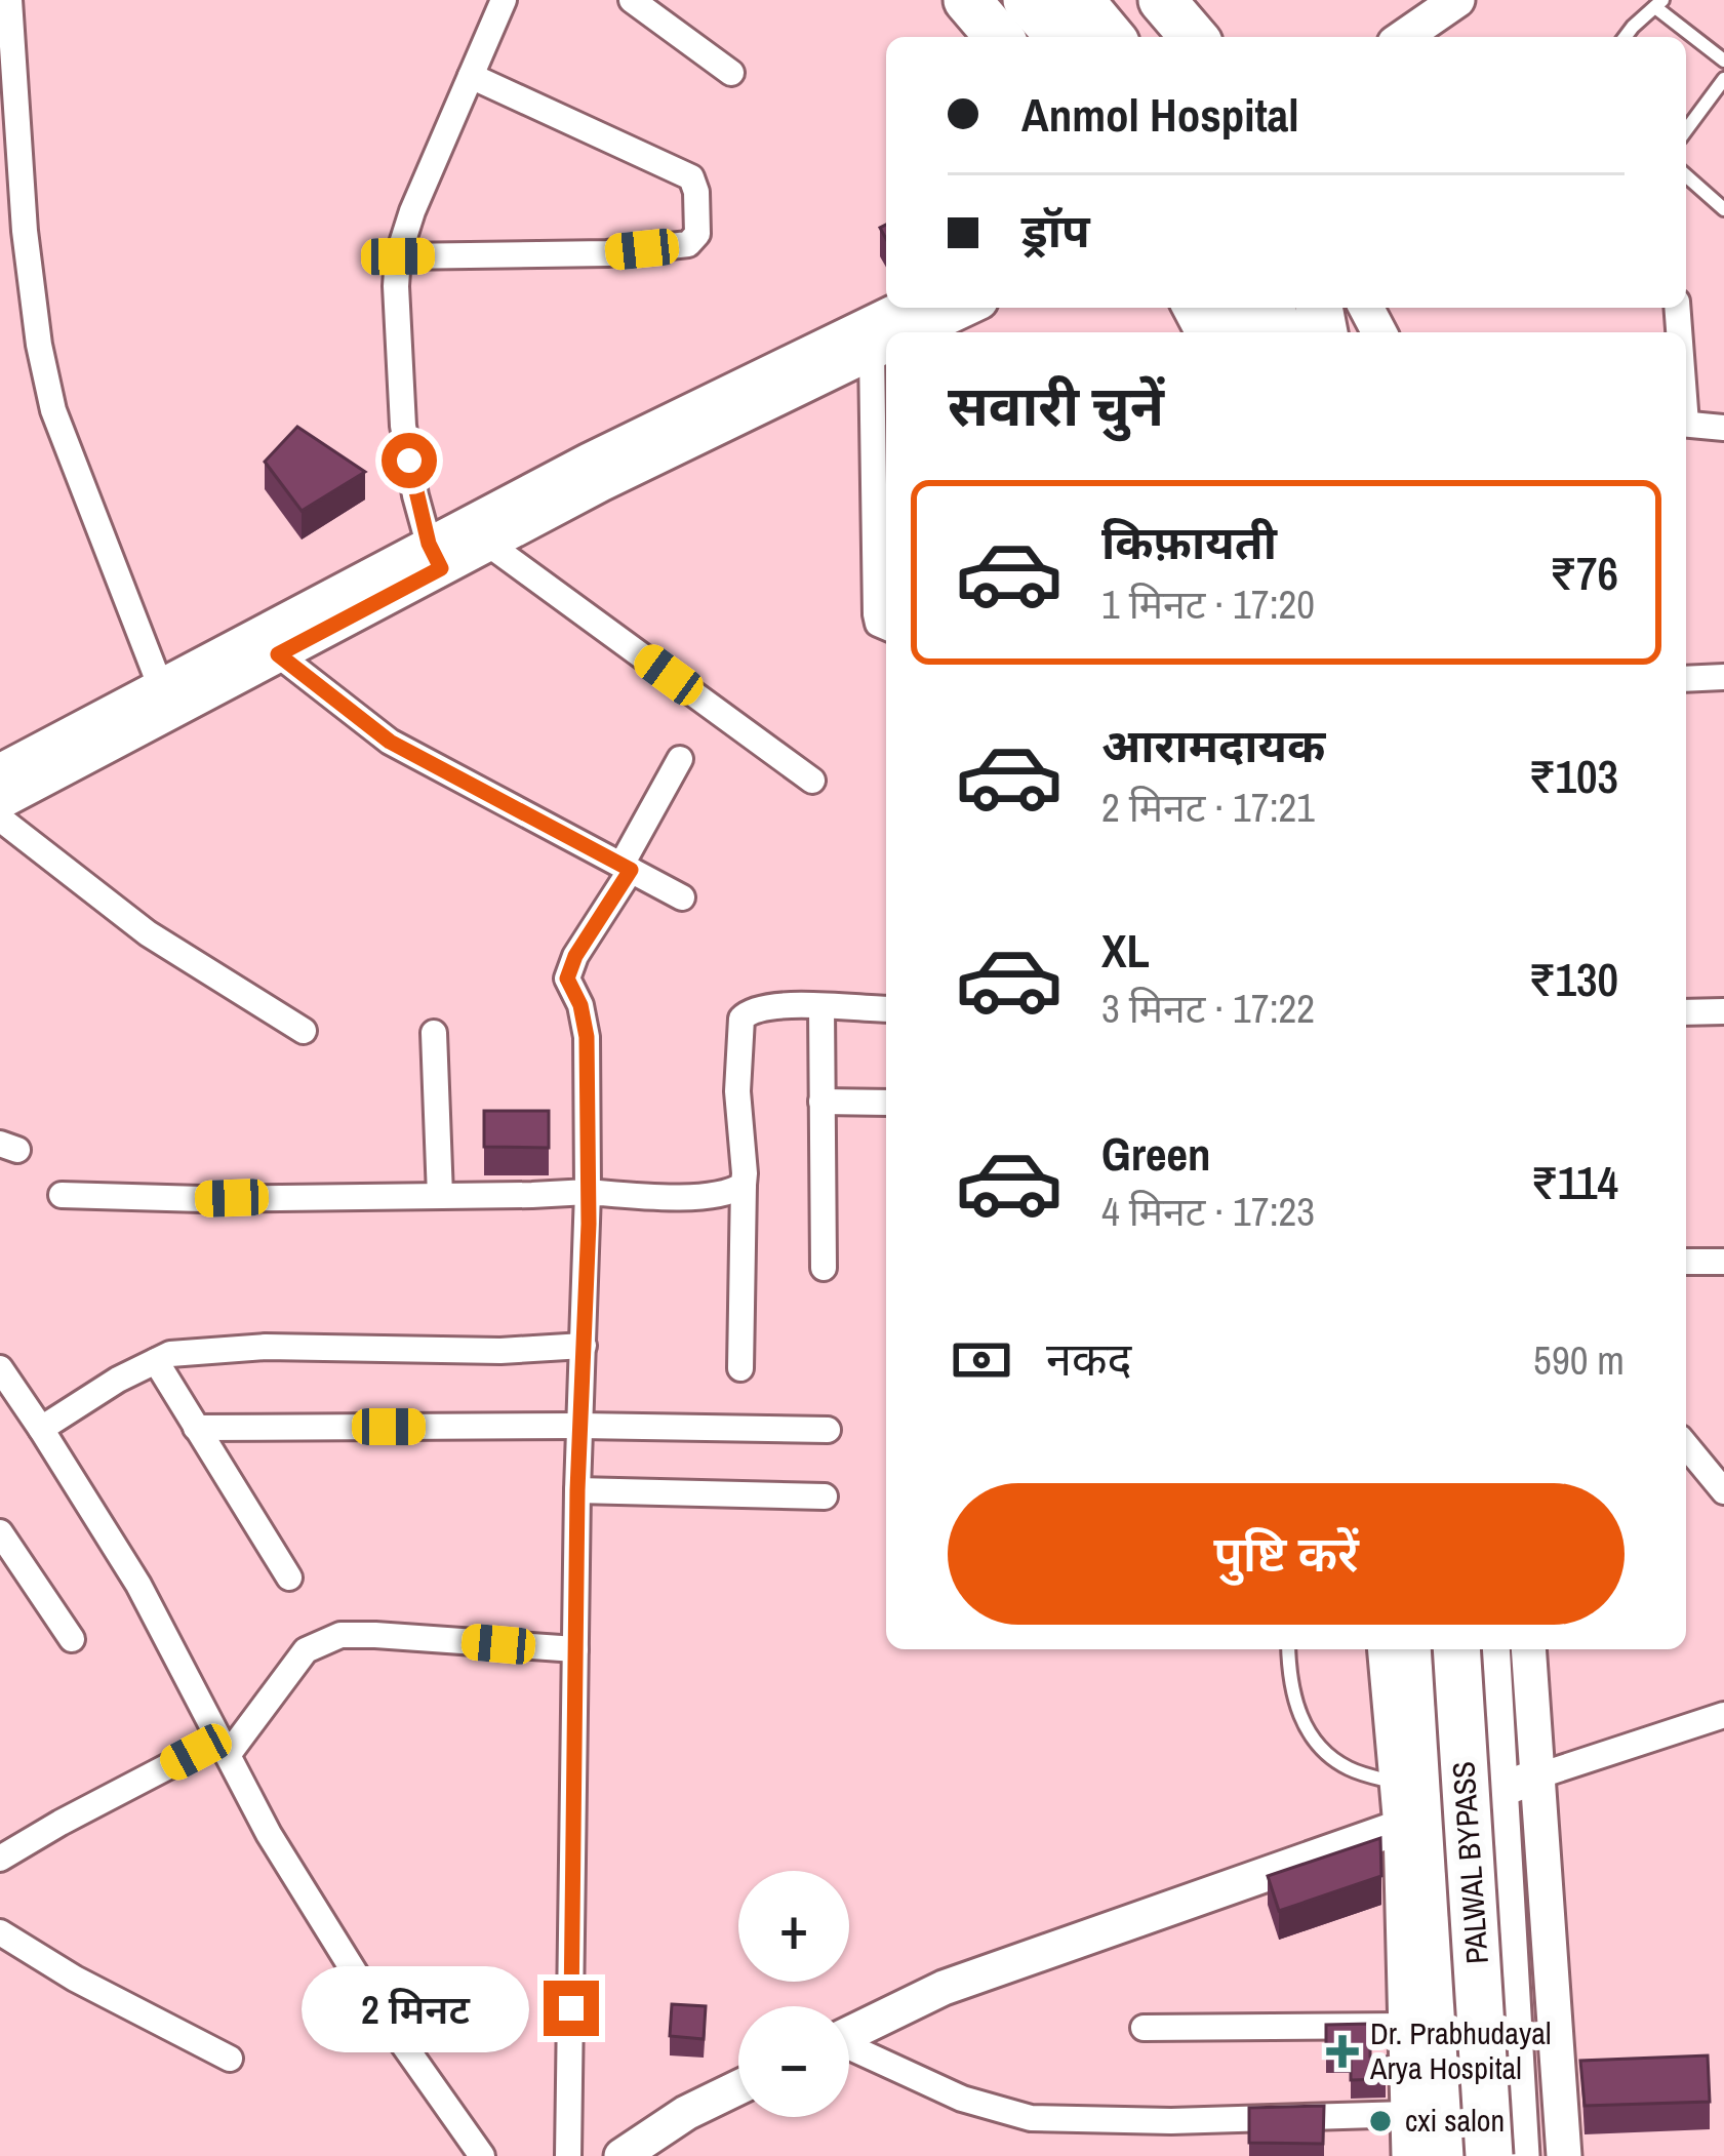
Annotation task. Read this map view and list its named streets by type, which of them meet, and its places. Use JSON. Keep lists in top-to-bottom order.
{
  "streets": {
    "highway": ["PALWAL BYPASS"]
  },
  "places": {
    "health": ["Dr. Prabhudayal Arya Hospital"],
    "other": ["cxi salon"]
  },
  "page": {
    "banner": ["Anmol Hospital", "ड्रॉप"],
    "heading": "सवारी चुनें",
    "list": [
      {
        "name": "किफ़ायती",
        "note": "1 मिनट · 17:20",
        "value": "₹76"
      },
      {
        "name": "आरामदायक",
        "note": "2 मिनट · 17:21",
        "value": "₹103"
      },
      {
        "name": "XL",
        "note": "3 मिनट · 17:22",
        "value": "₹130"
      },
      {
        "name": "Green",
        "note": "4 मिनट · 17:23",
        "value": "₹114"
      }
    ],
    "pay": ["नकद", "590 m"],
    "buttons": "पुष्टि करें",
    "map_buttons": ["+", "−"],
    "bubble": "2 मिनट"
  }
}
